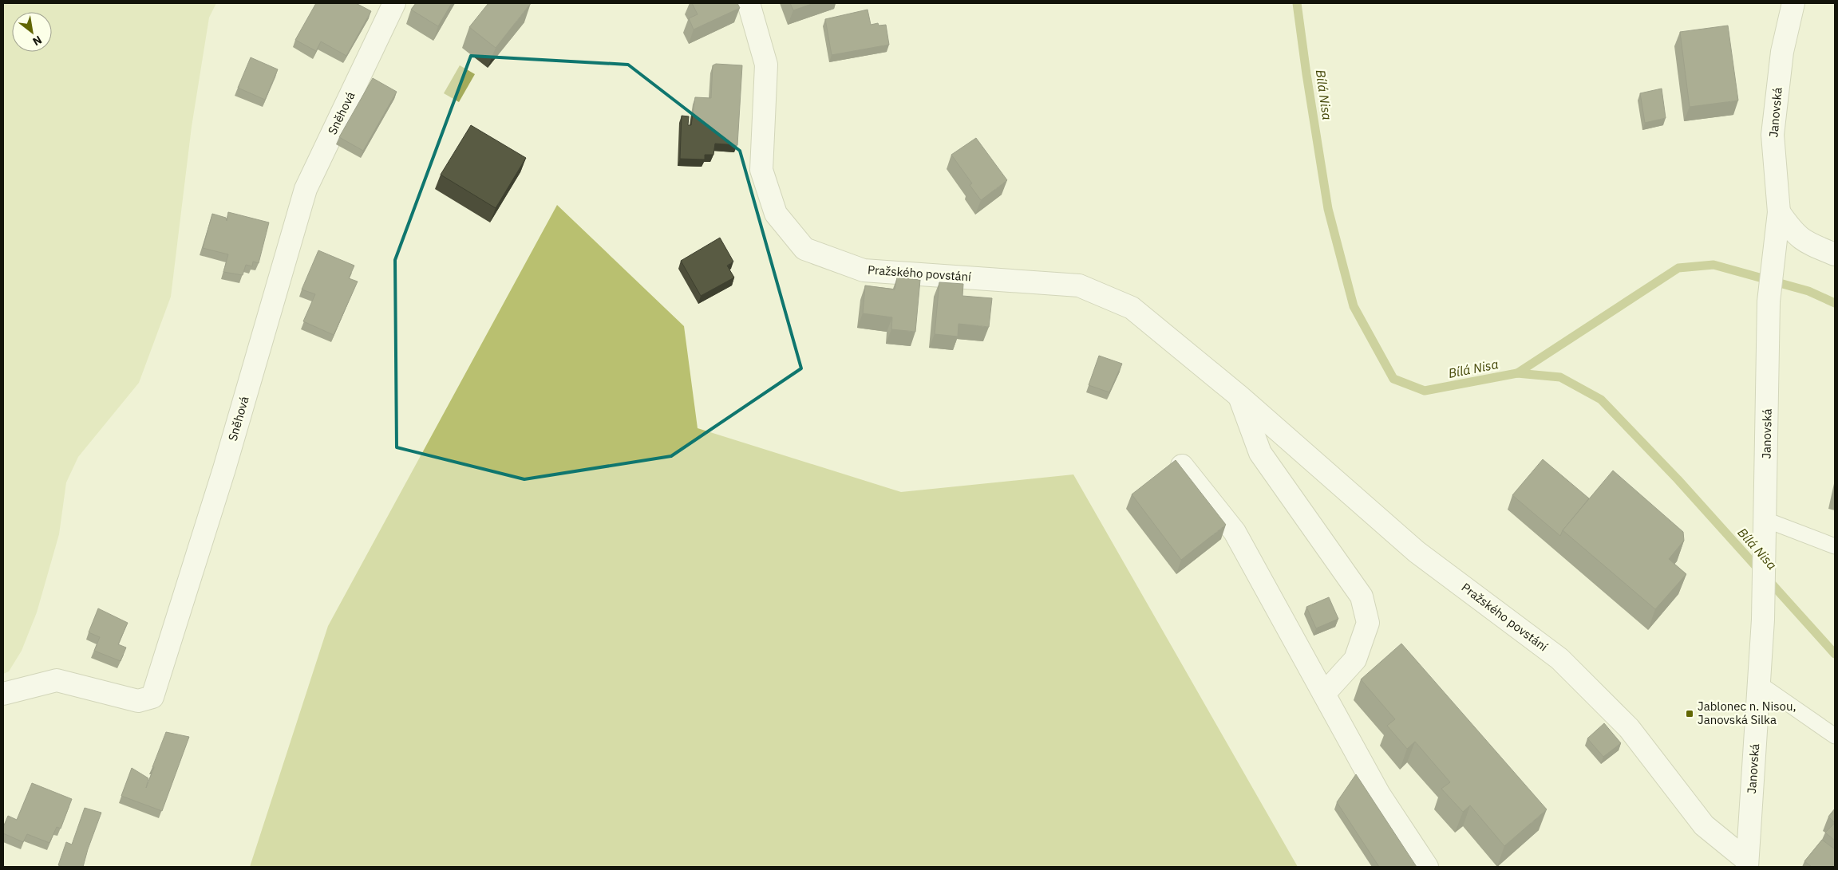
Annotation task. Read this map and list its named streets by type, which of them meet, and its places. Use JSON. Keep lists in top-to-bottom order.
{
  "streets": {
    "street": ["Janovská", "Sněhová", "Pražského povstání"]
  },
  "crossings": [
    ["Janovská", "Pražského povstání"]
  ],
  "water": ["Bílá Nisa"],
  "places": {
    "transit": ["Jablonec n. Nisou, Janovská Silka"]
  },
  "north": "bottom right"
}
